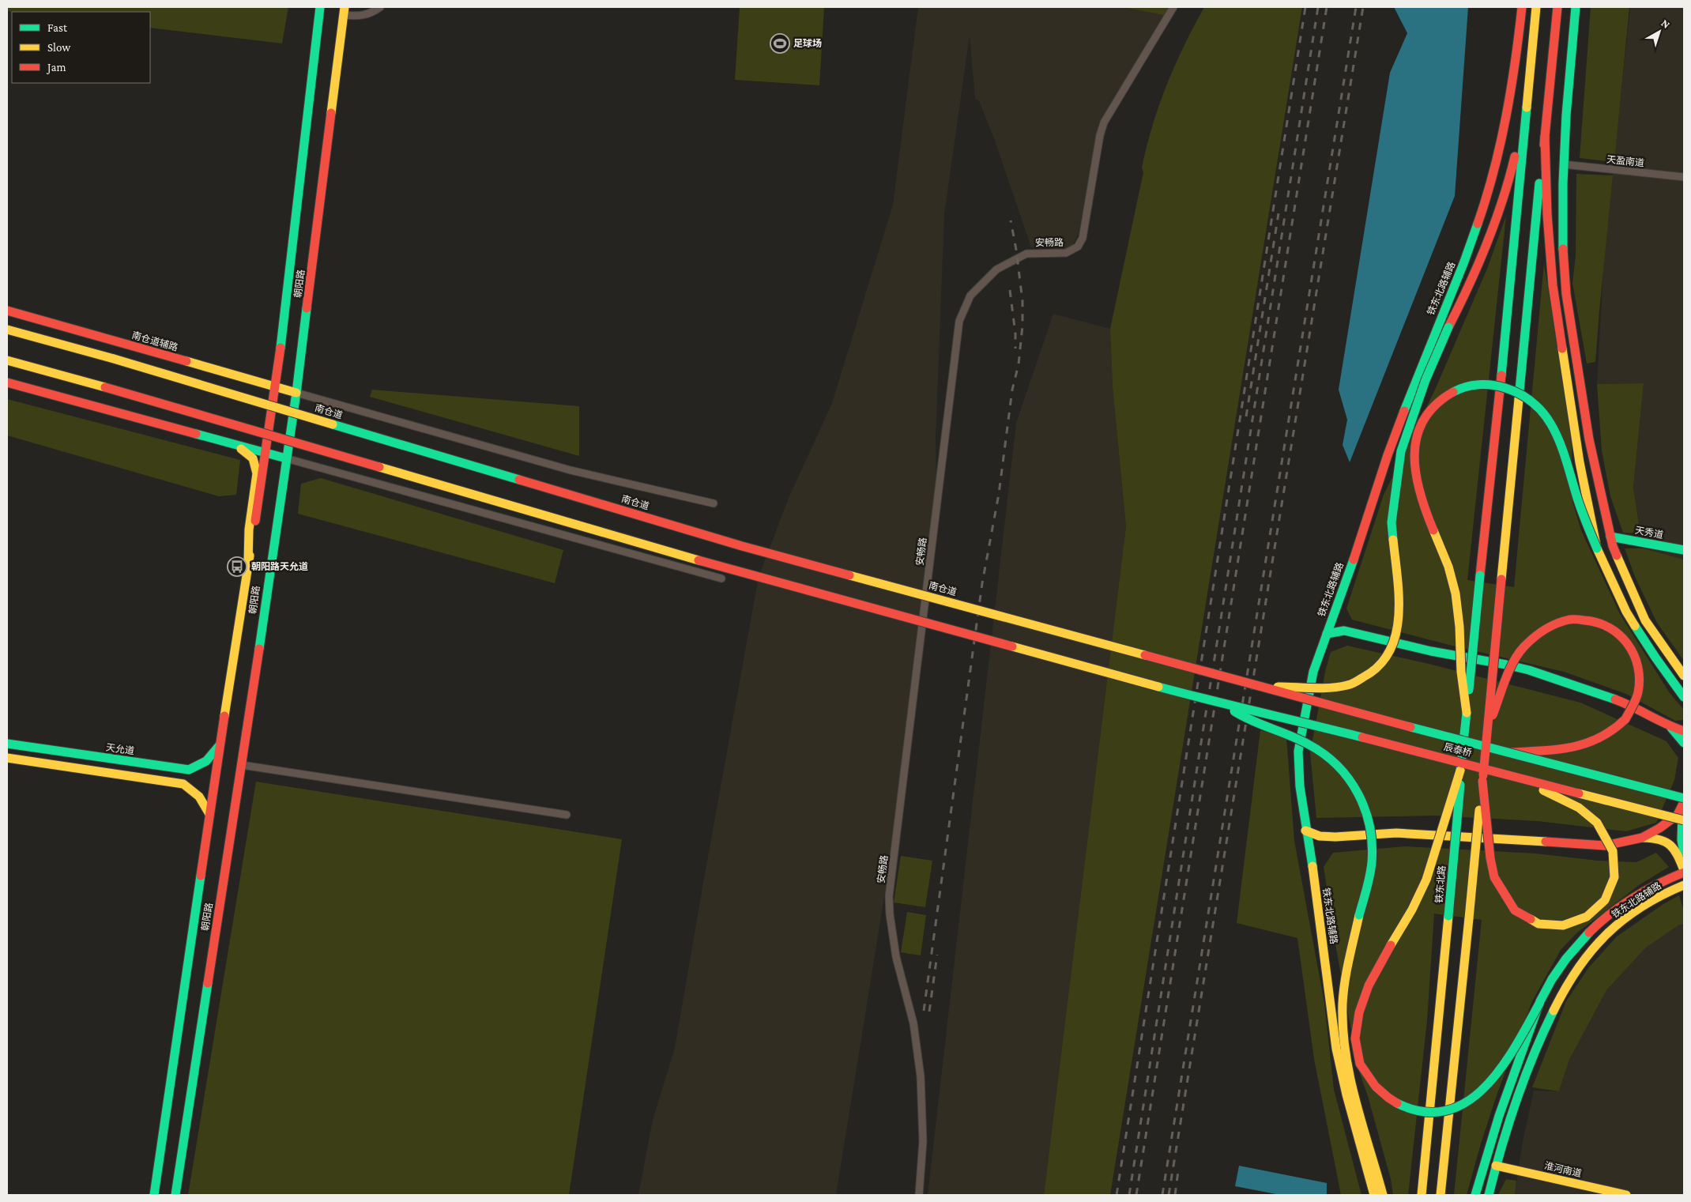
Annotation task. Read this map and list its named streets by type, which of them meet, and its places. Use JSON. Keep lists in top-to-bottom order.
{
  "streets": {
    "main road": [
      "朝阳路",
      "铁东北路辅路",
      "南仓道辅路",
      "南仓道",
      "天秀道",
      "天允道",
      "辰泰桥",
      "铁东北路",
      "淮河南道"
    ],
    "street": ["天盈南道", "安畅路"]
  },
  "crossings": [
    ["朝阳路", "南仓道辅路"],
    ["朝阳路", "天允道"],
    ["铁东北路辅路", "淮河南道"],
    ["南仓道", "辰泰桥"]
  ],
  "places": {
    "sports": ["足球场"],
    "bus stop": ["朝阳路天允道"]
  },
  "legend": ["Fast", "Slow", "Jam"],
  "north": "top right"
}
